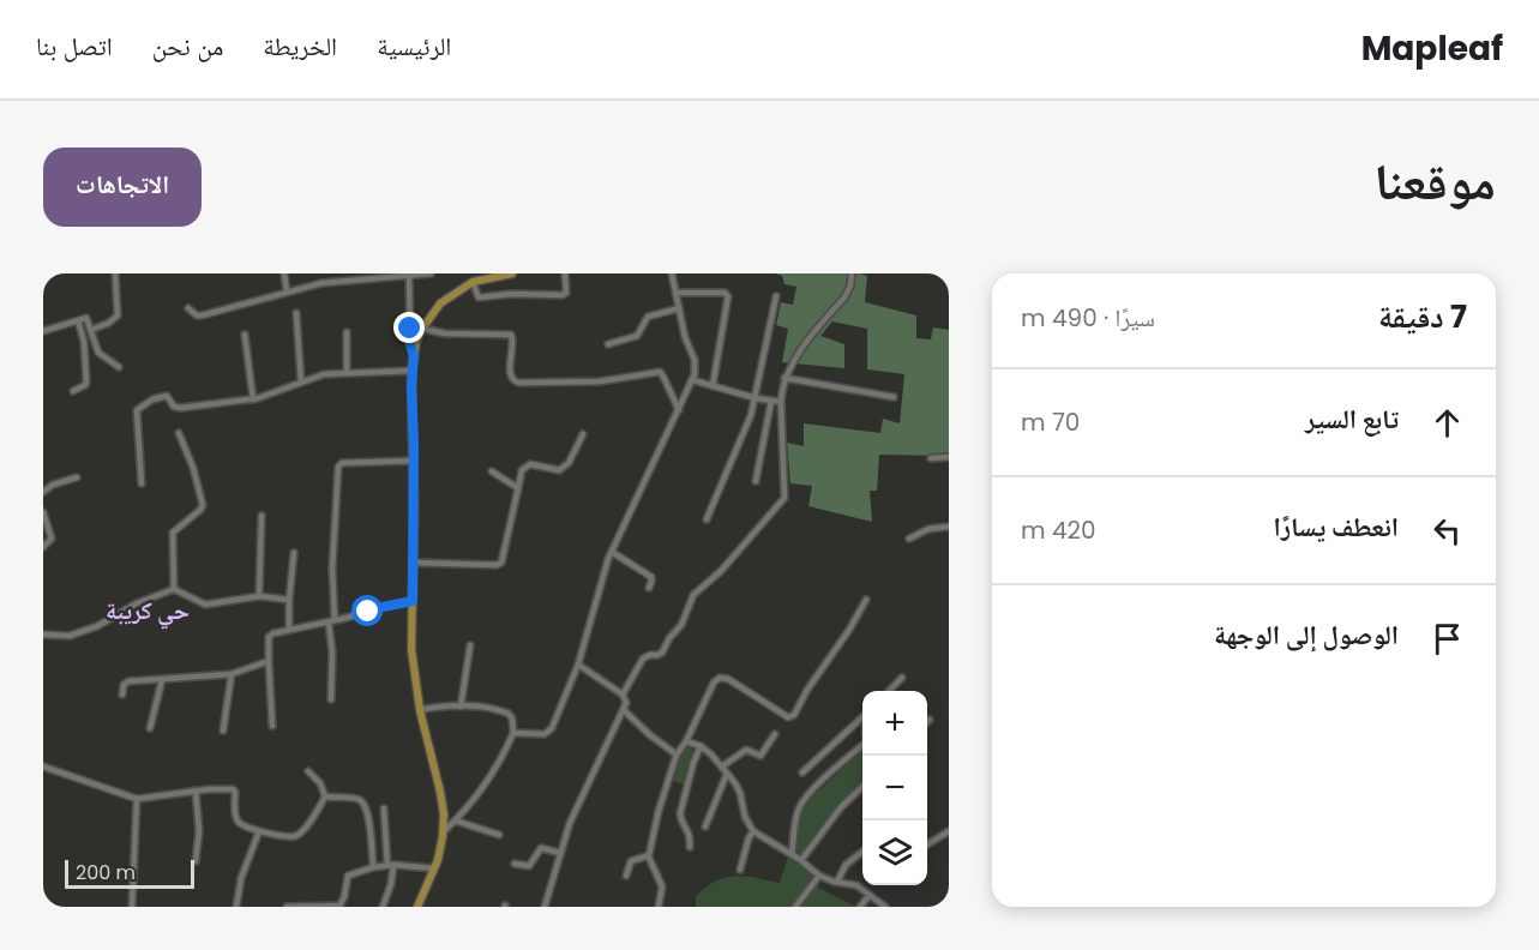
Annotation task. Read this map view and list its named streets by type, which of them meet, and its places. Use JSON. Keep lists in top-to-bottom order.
{
  "districts": ["حي كريبة"],
  "scale_bar": "200 m",
  "page": {
    "header": "Mapleaf",
    "nav": [
      "الرئيسية",
      "الخريطة",
      "من نحن",
      "اتصل بنا"
    ],
    "title": "موقعنا",
    "buttons": "الاتجاهات",
    "heading": ["7 دقيقة", "سيرًا · 490 m"],
    "list": [
      ["تابع السير", "70 m"],
      ["انعطف يسارًا", "420 m"],
      "الوصول إلى الوجهة"
    ],
    "map_buttons": ["+", "−"],
    "scale": "200 m"
  }
}
